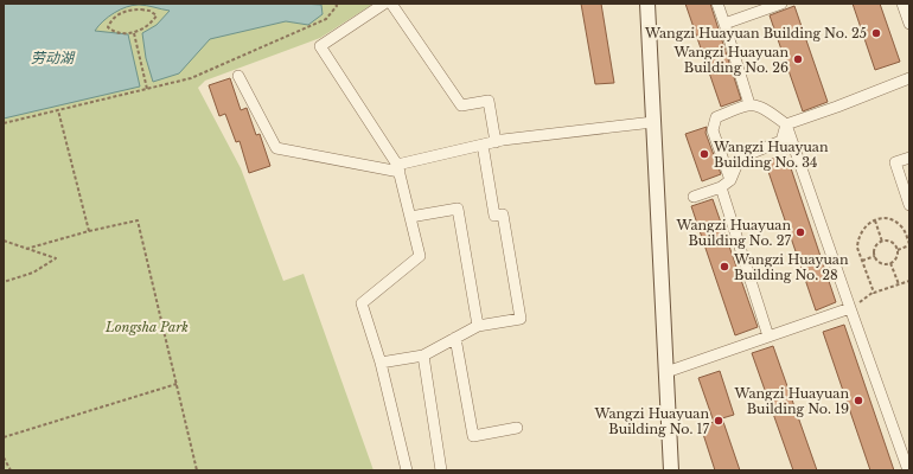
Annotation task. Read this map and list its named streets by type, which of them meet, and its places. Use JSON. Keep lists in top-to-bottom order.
{
  "water": ["劳动湖"],
  "parks": ["Longsha Park"],
  "places": [
    "Wangzi Huayuan Building No. 25",
    "Wangzi Huayuan Building No. 26",
    "Wangzi Huayuan Building No. 34",
    "Wangzi Huayuan Building No. 27",
    "Wangzi Huayuan Building No. 28",
    "Wangzi Huayuan Building No. 19",
    "Wangzi Huayuan Building No. 17"
  ]
}
